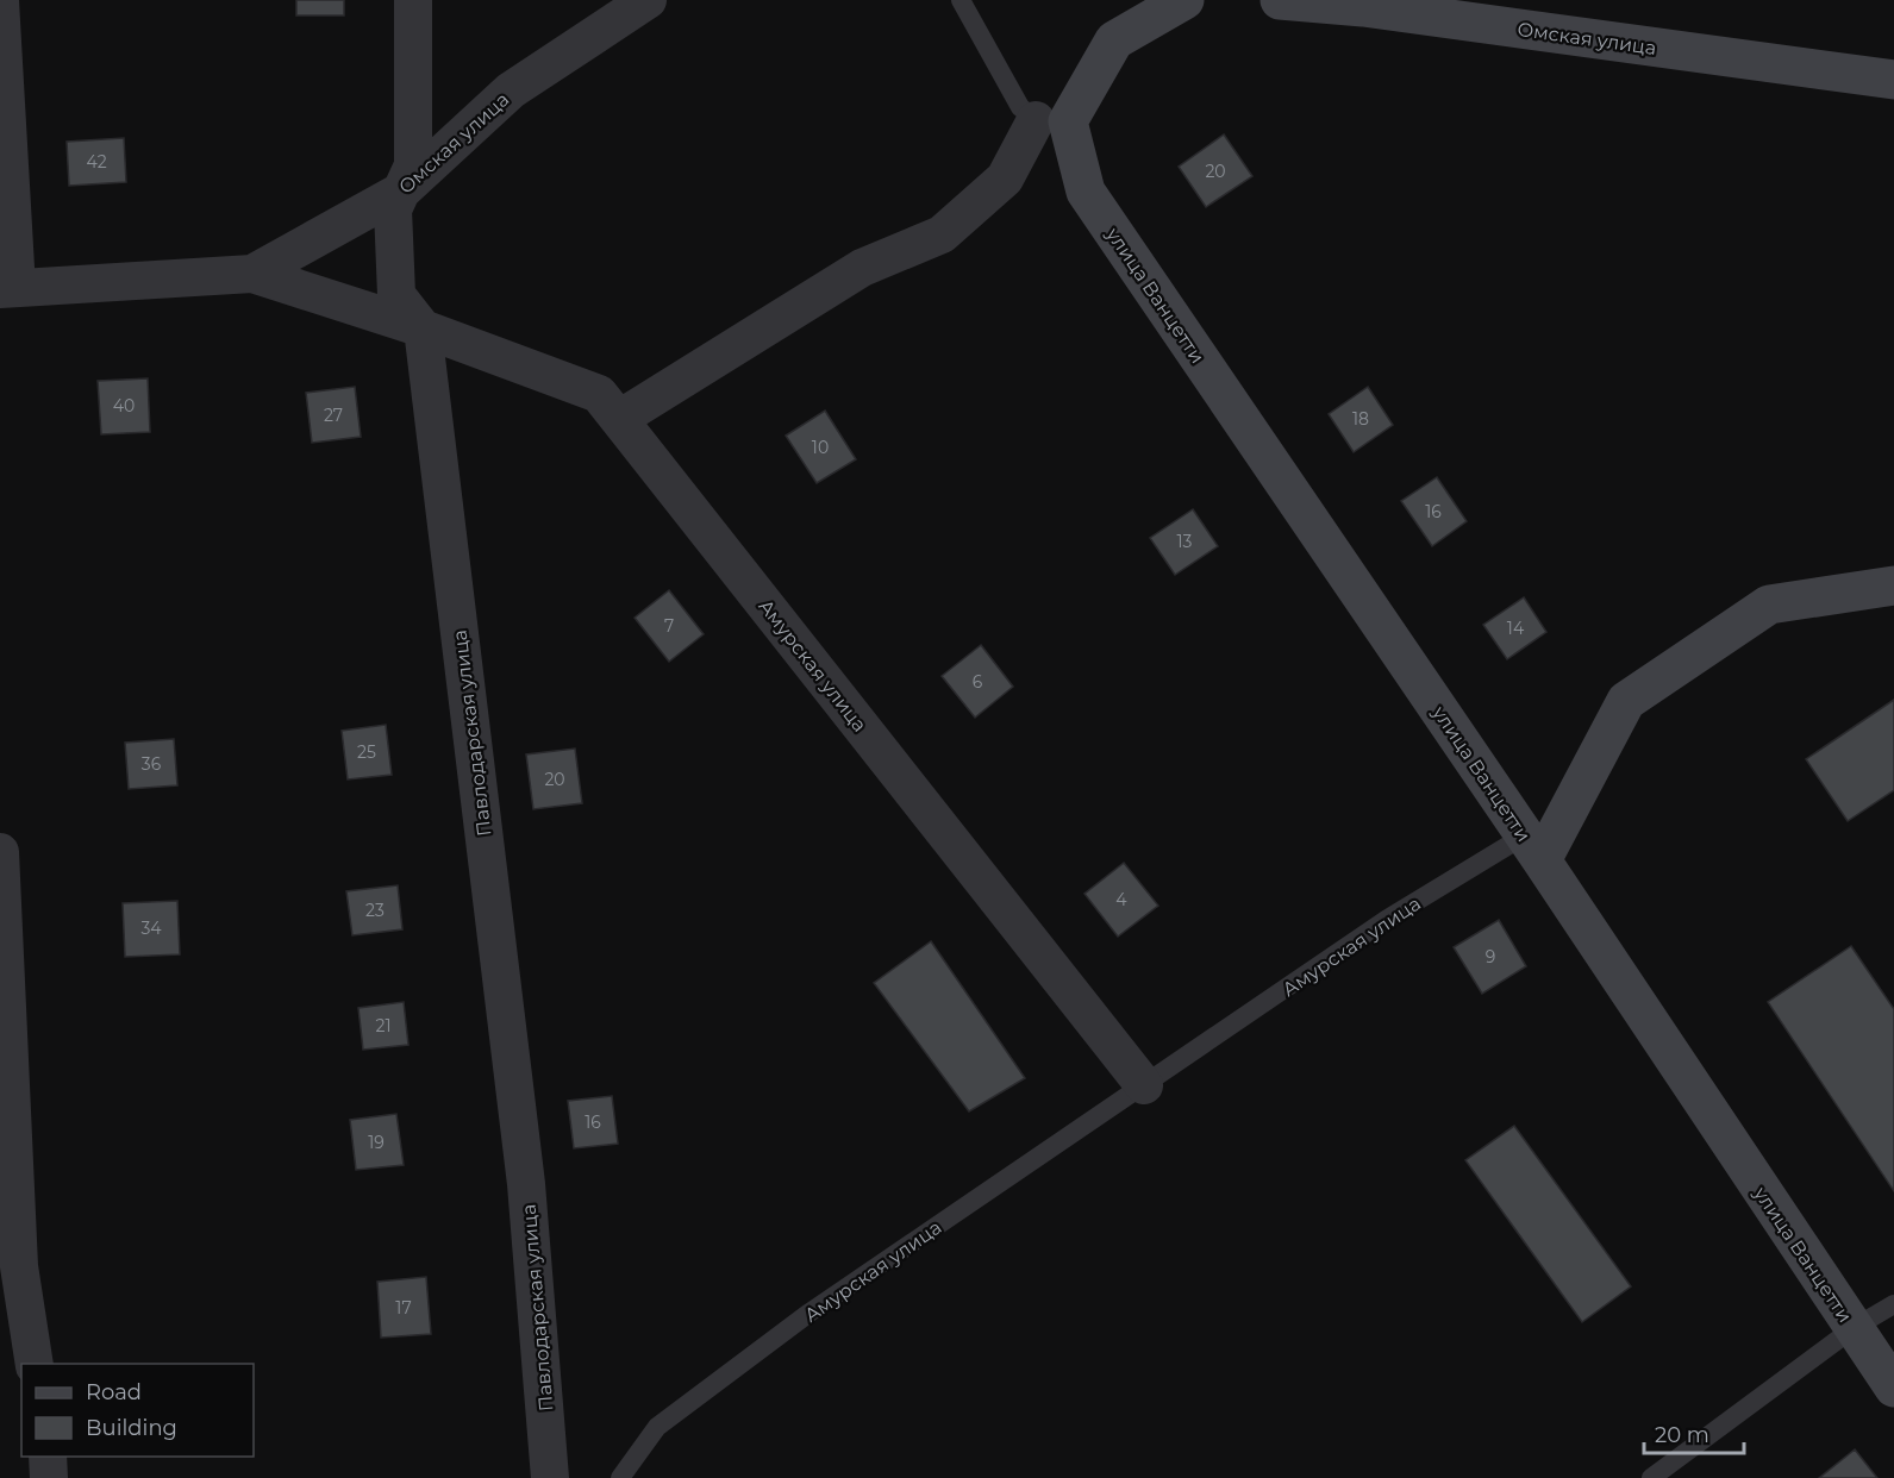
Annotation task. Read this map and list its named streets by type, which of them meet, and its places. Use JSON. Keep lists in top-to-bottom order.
{
  "streets": {
    "street": [
      "Омская улица",
      "улица Ванцетти",
      "Амурская улица",
      "Павлодарская улица"
    ]
  },
  "crossings": [
    ["Омская улица", "Амурская улица"],
    ["улица Ванцетти", "Амурская улица"],
    ["Амурская улица", "Павлодарская улица"]
  ],
  "house_numbers": [
    "42",
    "20",
    "40",
    "27",
    "18",
    "10",
    "16",
    "13",
    "7",
    "14",
    "6",
    "25",
    "36",
    "20",
    "4",
    "23",
    "34",
    "9",
    "21",
    "16",
    "19",
    "17"
  ],
  "legend": ["Road", "Building"],
  "scale_bar": "20 m"
}
